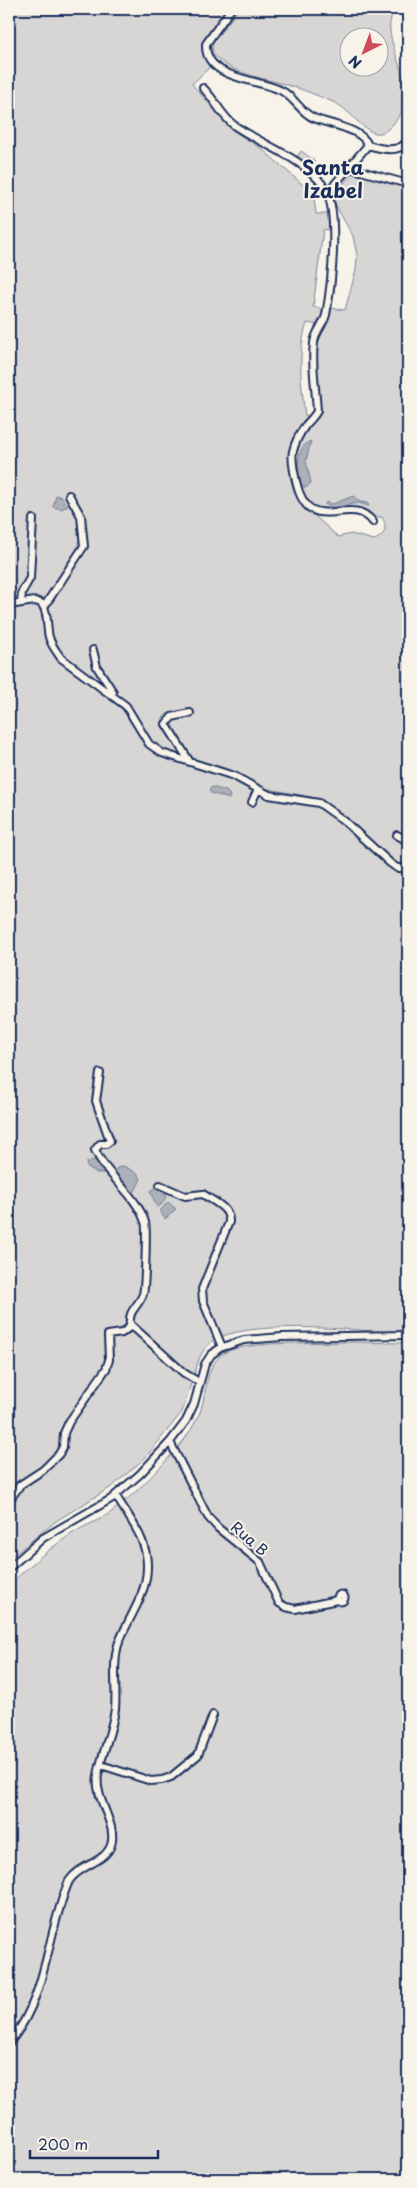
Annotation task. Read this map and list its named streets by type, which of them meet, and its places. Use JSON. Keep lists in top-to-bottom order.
{
  "streets": {
    "street": ["Rua B"]
  },
  "districts": ["Santa Izabel"],
  "scale_bar": "200 m",
  "north": "bottom left"
}
